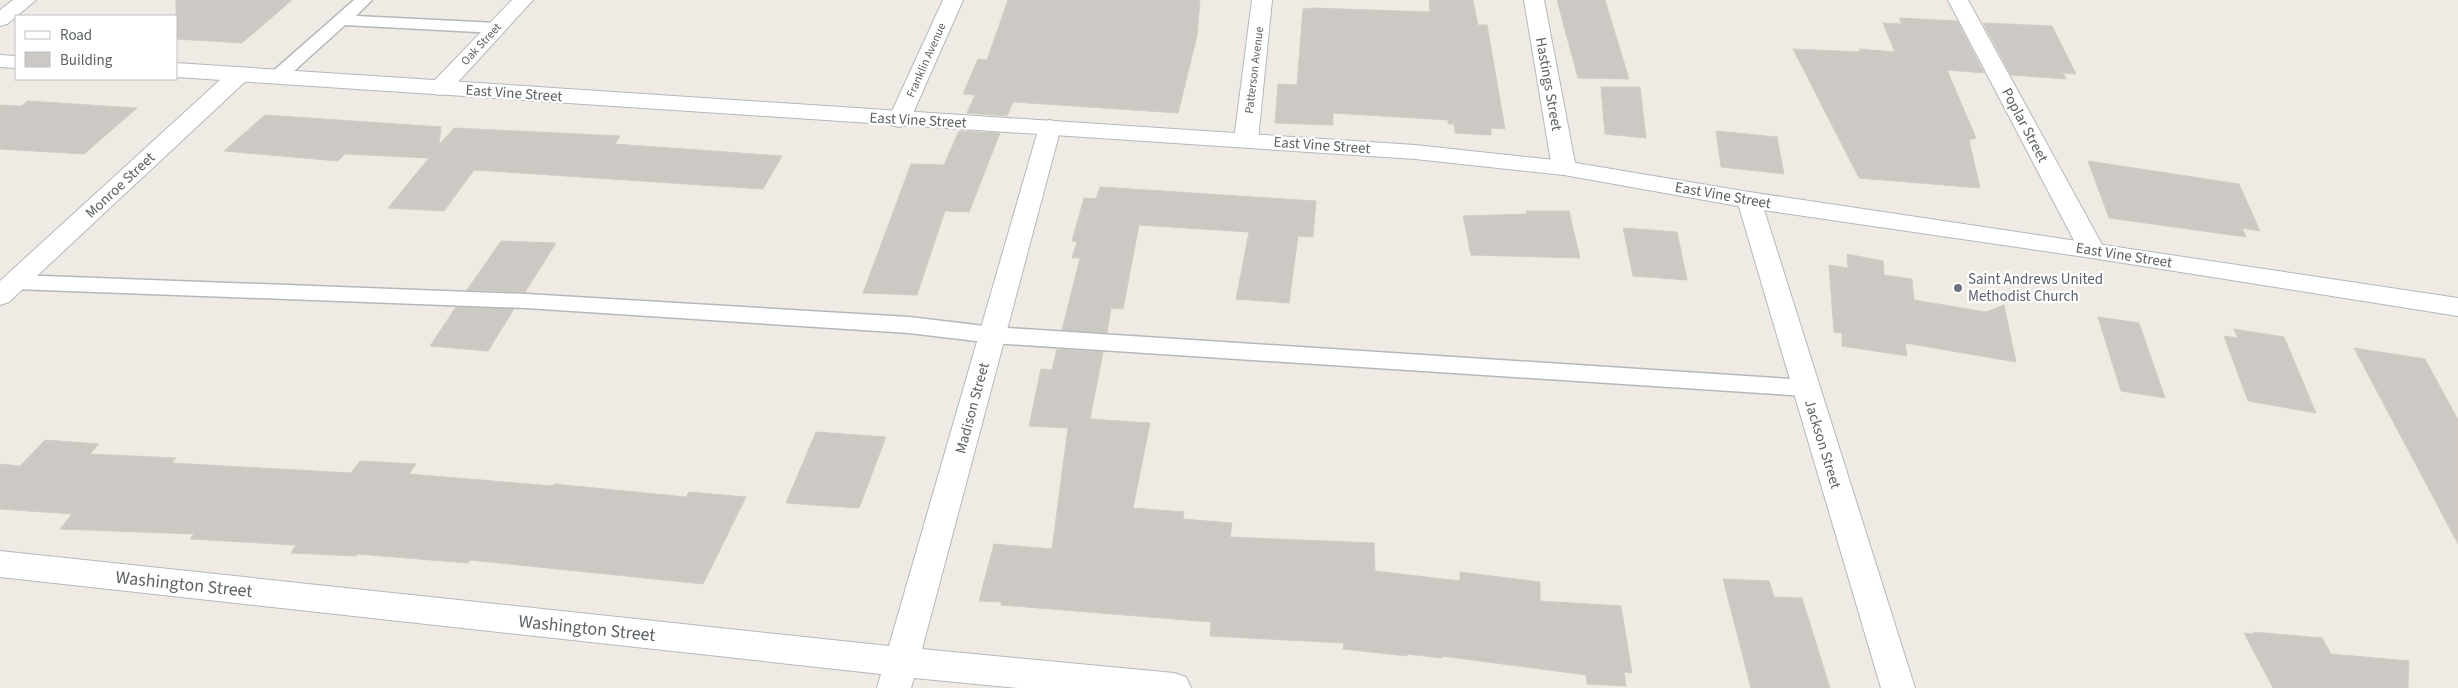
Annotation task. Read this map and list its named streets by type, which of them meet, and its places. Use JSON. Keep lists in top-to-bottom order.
{
  "streets": {
    "street": [
      "Oak Street",
      "Franklin Avenue",
      "Patterson Avenue",
      "Hastings Street",
      "East Vine Street",
      "Poplar Street",
      "Monroe Street",
      "Madison Street",
      "Jackson Street",
      "Washington Street"
    ]
  },
  "crossings": [
    ["Oak Street", "East Vine Street"],
    ["Franklin Avenue", "East Vine Street"],
    ["Patterson Avenue", "East Vine Street"],
    ["Hastings Street", "East Vine Street"],
    ["East Vine Street", "Poplar Street"],
    ["East Vine Street", "Monroe Street"],
    ["East Vine Street", "Madison Street"],
    ["East Vine Street", "Jackson Street"],
    ["Madison Street", "Washington Street"]
  ],
  "places": ["Saint Andrews United Methodist Church"],
  "legend": ["Road", "Building"]
}
